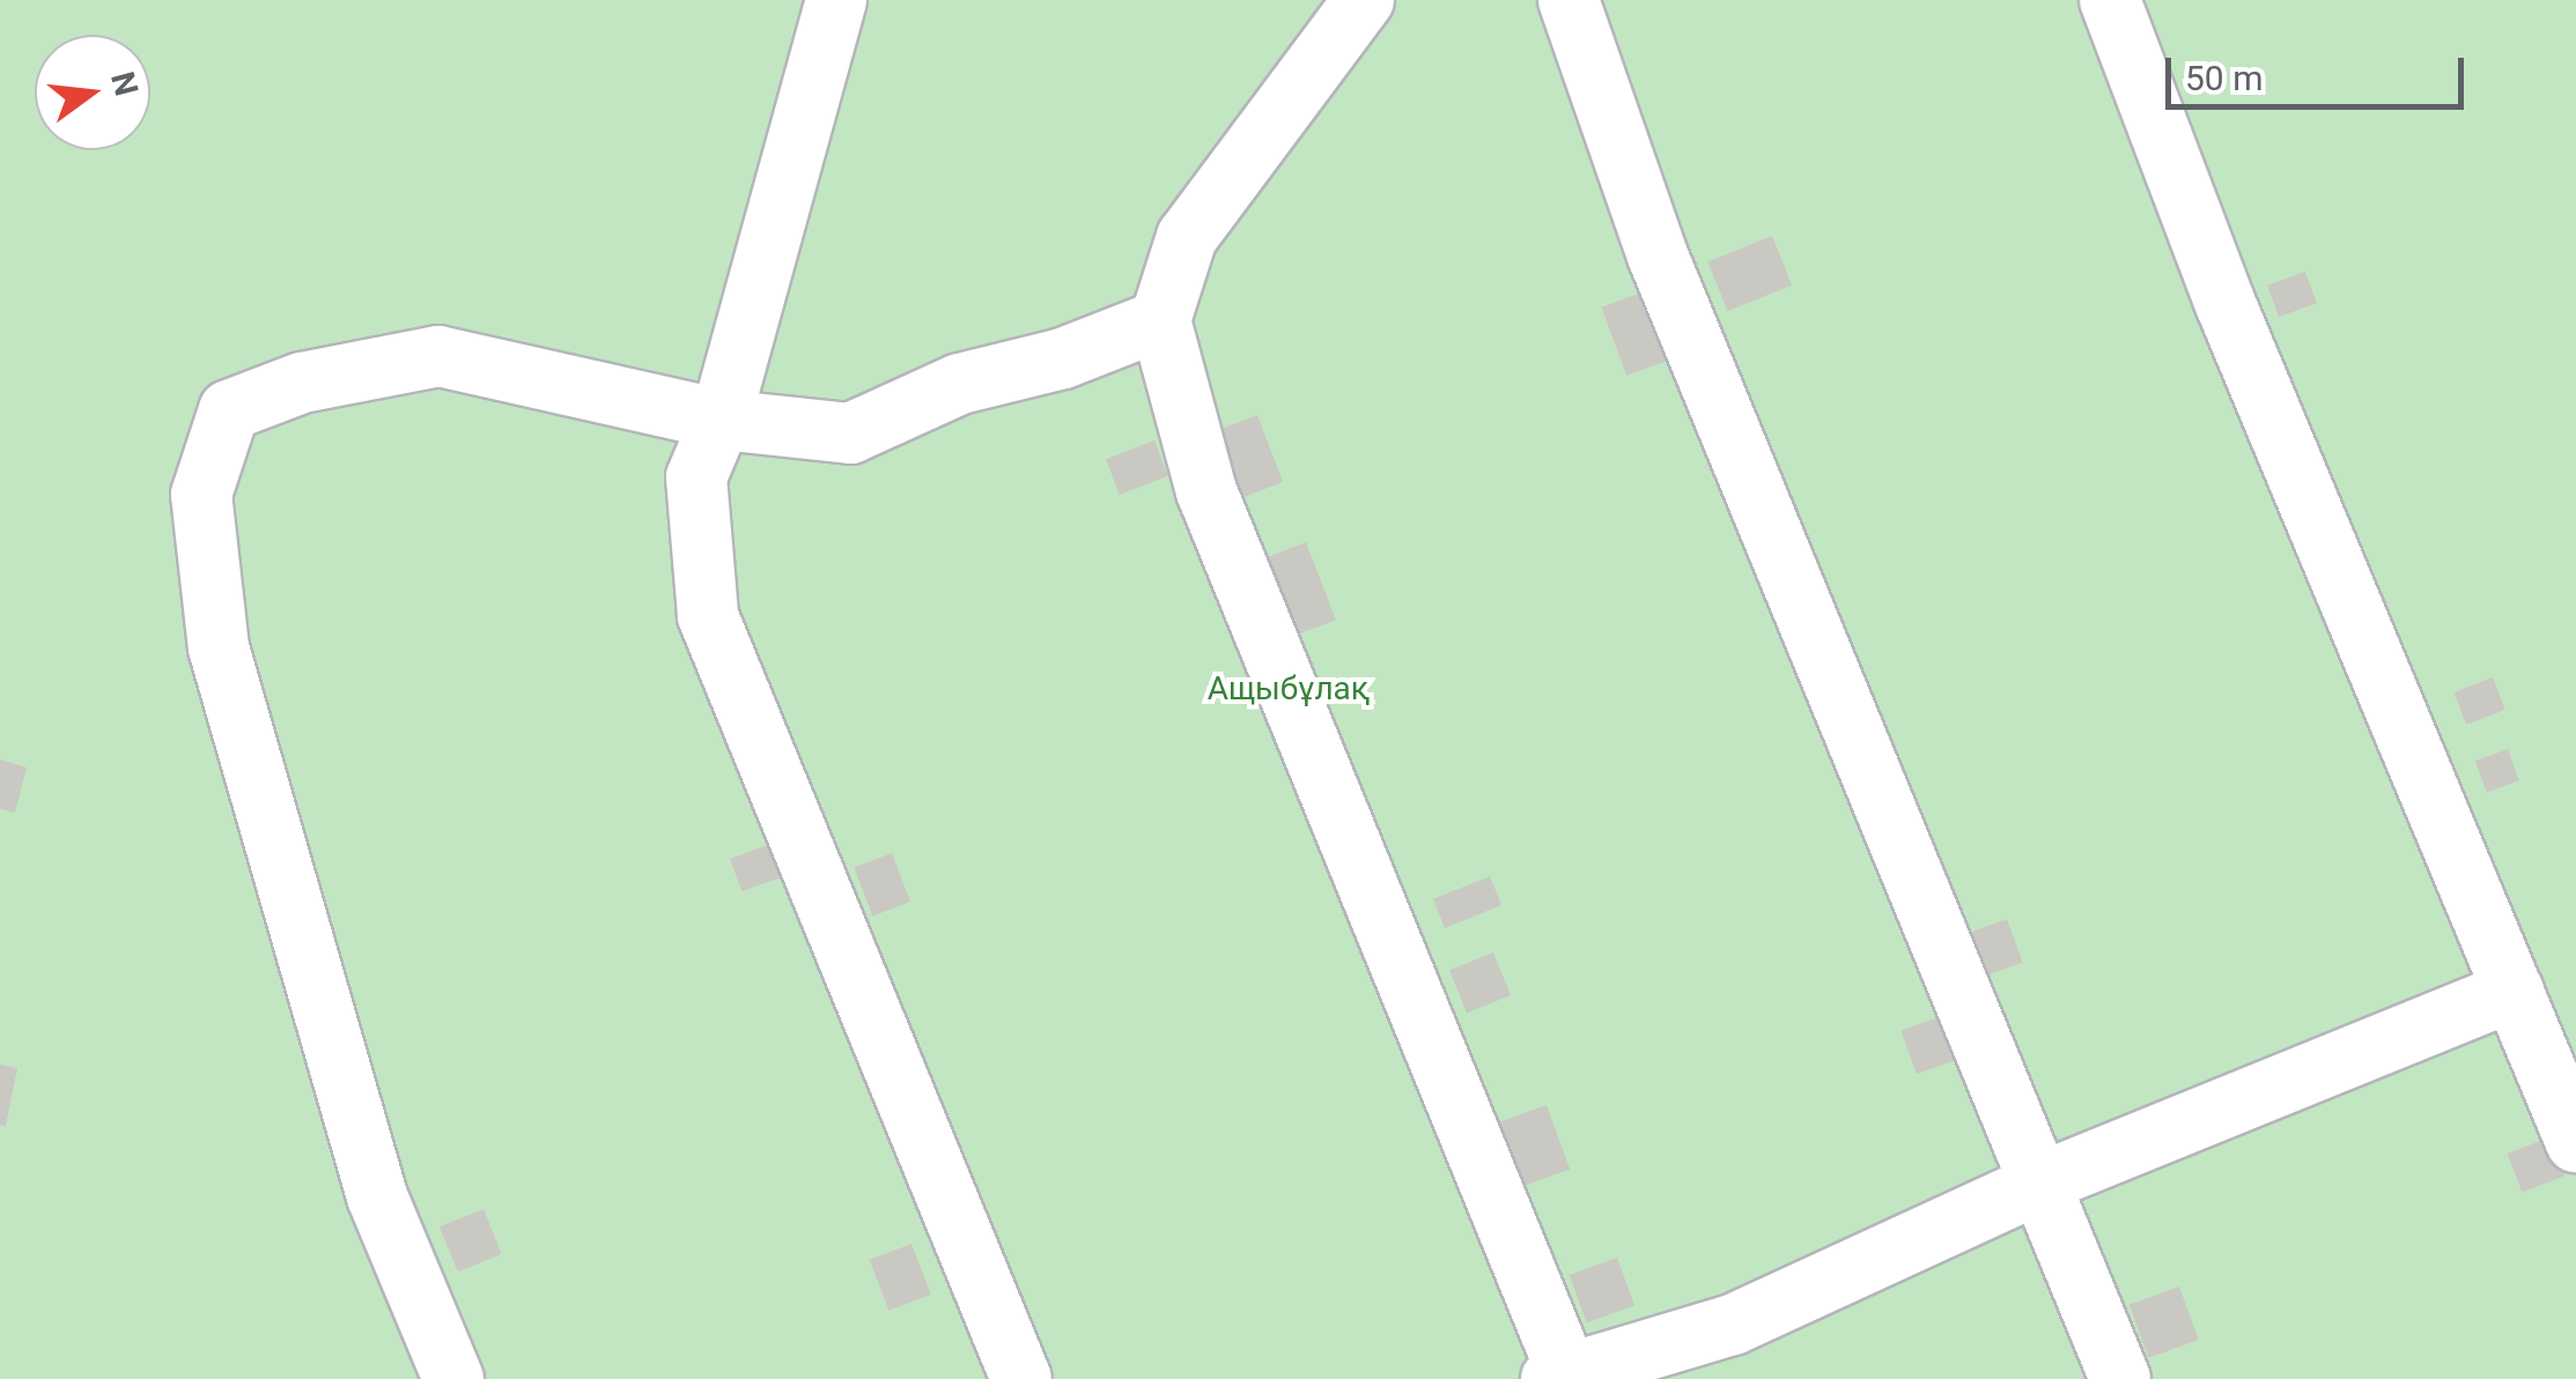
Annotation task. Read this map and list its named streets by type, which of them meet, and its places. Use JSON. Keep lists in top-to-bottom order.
{
  "parks": ["Ащыбұлақ"],
  "scale_bar": "50 m",
  "north": "right"
}
